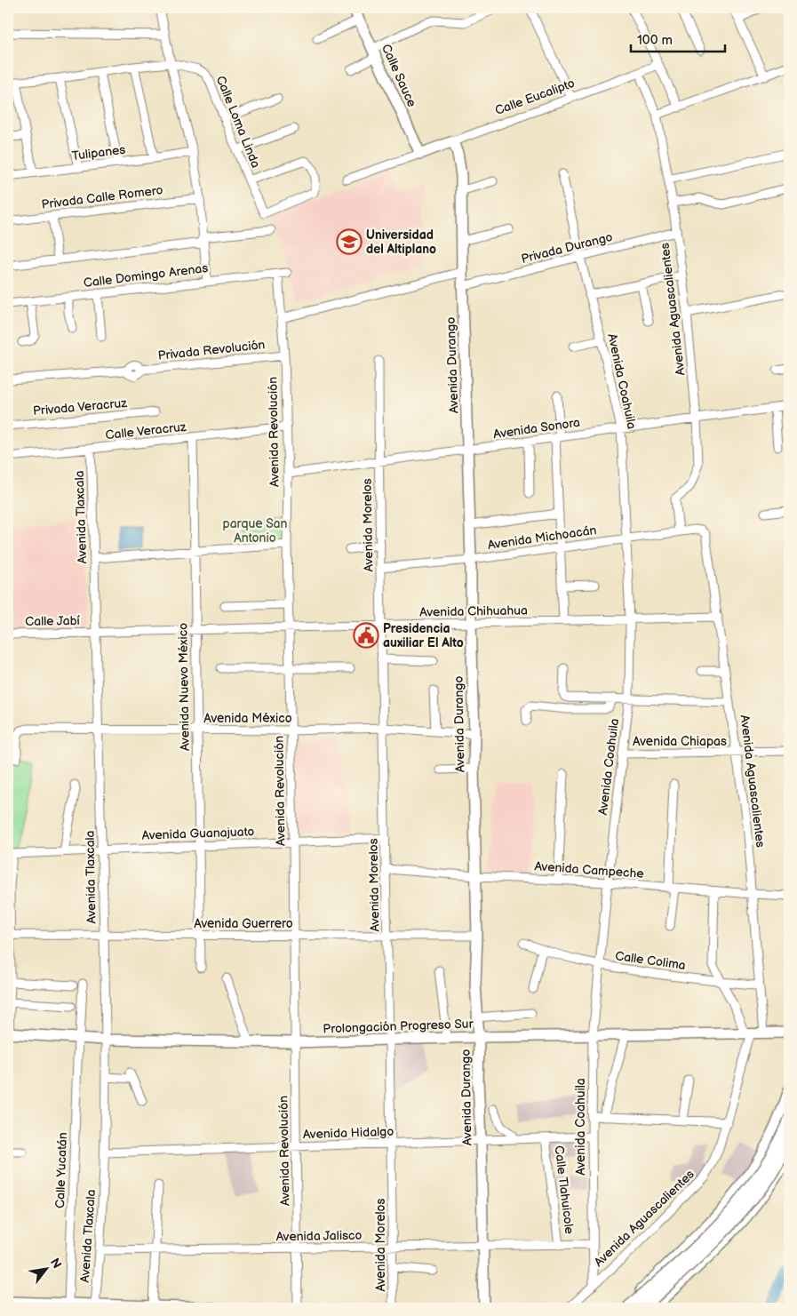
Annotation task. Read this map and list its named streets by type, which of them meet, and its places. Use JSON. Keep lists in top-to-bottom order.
{
  "streets": {
    "street": [
      "Calle Sauce",
      "Calle Eucalipto",
      "Calle Loma Linda",
      "Tulipanes",
      "Privada Calle Romero",
      "Privada Durango",
      "Calle Domingo Arenas",
      "Avenida Aguascalientes",
      "Privada Revolución",
      "Avenida Durango",
      "Avenida Coahuila",
      "Privada Veracruz",
      "Avenida Sonora",
      "Calle Veracruz",
      "Avenida Revolución",
      "Avenida Tlaxcala",
      "Avenida Morelos",
      "Avenida Michoacán",
      "Avenida Chihuahua",
      "Calle Jabí",
      "Avenida Nuevo México",
      "Avenida México",
      "Avenida Chiapas",
      "Avenida Guanajuato",
      "Avenida Campeche",
      "Avenida Guerrero",
      "Calle Colima",
      "Prolongación Progreso Sur",
      "Avenida Hidalgo",
      "Calle Yucatán",
      "Calle Tlahuicole",
      "Avenida Jalisco"
    ]
  },
  "crossings": [
    ["Calle Sauce", "Calle Eucalipto"],
    ["Calle Eucalipto", "Avenida Durango"],
    ["Privada Durango", "Avenida Aguascalientes"],
    ["Privada Durango", "Avenida Durango"],
    ["Privada Durango", "Avenida Coahuila"],
    ["Calle Domingo Arenas", "Avenida Revolución"],
    ["Avenida Aguascalientes", "Avenida Coahuila"],
    ["Avenida Aguascalientes", "Avenida Sonora"],
    ["Avenida Aguascalientes", "Avenida Michoacán"],
    ["Avenida Aguascalientes", "Avenida Chihuahua"],
    ["Avenida Aguascalientes", "Avenida Chiapas"],
    ["Avenida Aguascalientes", "Avenida Campeche"],
    ["Avenida Aguascalientes", "Calle Colima"],
    ["Avenida Aguascalientes", "Prolongación Progreso Sur"],
    ["Privada Revolución", "Avenida Revolución"],
    ["Avenida Durango", "Avenida Sonora"],
    ["Avenida Durango", "Avenida Michoacán"],
    ["Avenida Durango", "Avenida Chihuahua"],
    ["Avenida Durango", "Avenida México"],
    ["Avenida Durango", "Avenida Campeche"],
    ["Avenida Durango", "Avenida Guerrero"],
    ["Avenida Durango", "Prolongación Progreso Sur"],
    ["Avenida Durango", "Avenida Hidalgo"],
    ["Avenida Durango", "Avenida Jalisco"],
    ["Avenida Coahuila", "Avenida Sonora"],
    ["Avenida Coahuila", "Avenida Michoacán"],
    ["Avenida Coahuila", "Avenida Chihuahua"],
    ["Avenida Coahuila", "Avenida Chiapas"],
    ["Avenida Coahuila", "Avenida Campeche"],
    ["Avenida Coahuila", "Calle Colima"],
    ["Avenida Coahuila", "Prolongación Progreso Sur"],
    ["Avenida Coahuila", "Avenida Hidalgo"],
    ["Avenida Coahuila", "Avenida Jalisco"],
    ["Avenida Sonora", "Avenida Revolución"],
    ["Avenida Sonora", "Avenida Morelos"],
    ["Calle Veracruz", "Avenida Revolución"],
    ["Calle Veracruz", "Avenida Tlaxcala"],
    ["Calle Veracruz", "Avenida Nuevo México"],
    ["Avenida Revolución", "Avenida Chihuahua"],
    ["Avenida Revolución", "Avenida México"],
    ["Avenida Revolución", "Avenida Guanajuato"],
    ["Avenida Revolución", "Avenida Guerrero"],
    ["Avenida Revolución", "Prolongación Progreso Sur"],
    ["Avenida Revolución", "Avenida Hidalgo"],
    ["Avenida Revolución", "Avenida Jalisco"],
    ["Avenida Tlaxcala", "Avenida Chihuahua"],
    ["Avenida Tlaxcala", "Calle Jabí"],
    ["Avenida Tlaxcala", "Avenida México"],
    ["Avenida Tlaxcala", "Avenida Guanajuato"],
    ["Avenida Tlaxcala", "Avenida Guerrero"],
    ["Avenida Tlaxcala", "Prolongación Progreso Sur"],
    ["Avenida Tlaxcala", "Avenida Hidalgo"],
    ["Avenida Tlaxcala", "Avenida Jalisco"],
    ["Avenida Morelos", "Avenida Michoacán"],
    ["Avenida Morelos", "Avenida Chihuahua"],
    ["Avenida Morelos", "Avenida México"],
    ["Avenida Morelos", "Avenida Guanajuato"],
    ["Avenida Morelos", "Avenida Campeche"],
    ["Avenida Morelos", "Avenida Guerrero"],
    ["Avenida Morelos", "Prolongación Progreso Sur"],
    ["Avenida Morelos", "Avenida Hidalgo"],
    ["Avenida Morelos", "Avenida Jalisco"],
    ["Avenida Chihuahua", "Calle Jabí"],
    ["Avenida Chihuahua", "Avenida Nuevo México"],
    ["Avenida Nuevo México", "Avenida México"],
    ["Avenida Nuevo México", "Avenida Guanajuato"],
    ["Avenida Nuevo México", "Avenida Guerrero"],
    ["Prolongación Progreso Sur", "Calle Yucatán"],
    ["Avenida Hidalgo", "Calle Tlahuicole"],
    ["Calle Tlahuicole", "Avenida Jalisco"]
  ],
  "parks": ["parque San Antonio"],
  "places": {
    "school or university": ["Universidad del Altiplano"],
    "public building": ["Presidencia auxiliar El Alto"]
  },
  "scale_bar": "100 m",
  "north": "top right"
}
